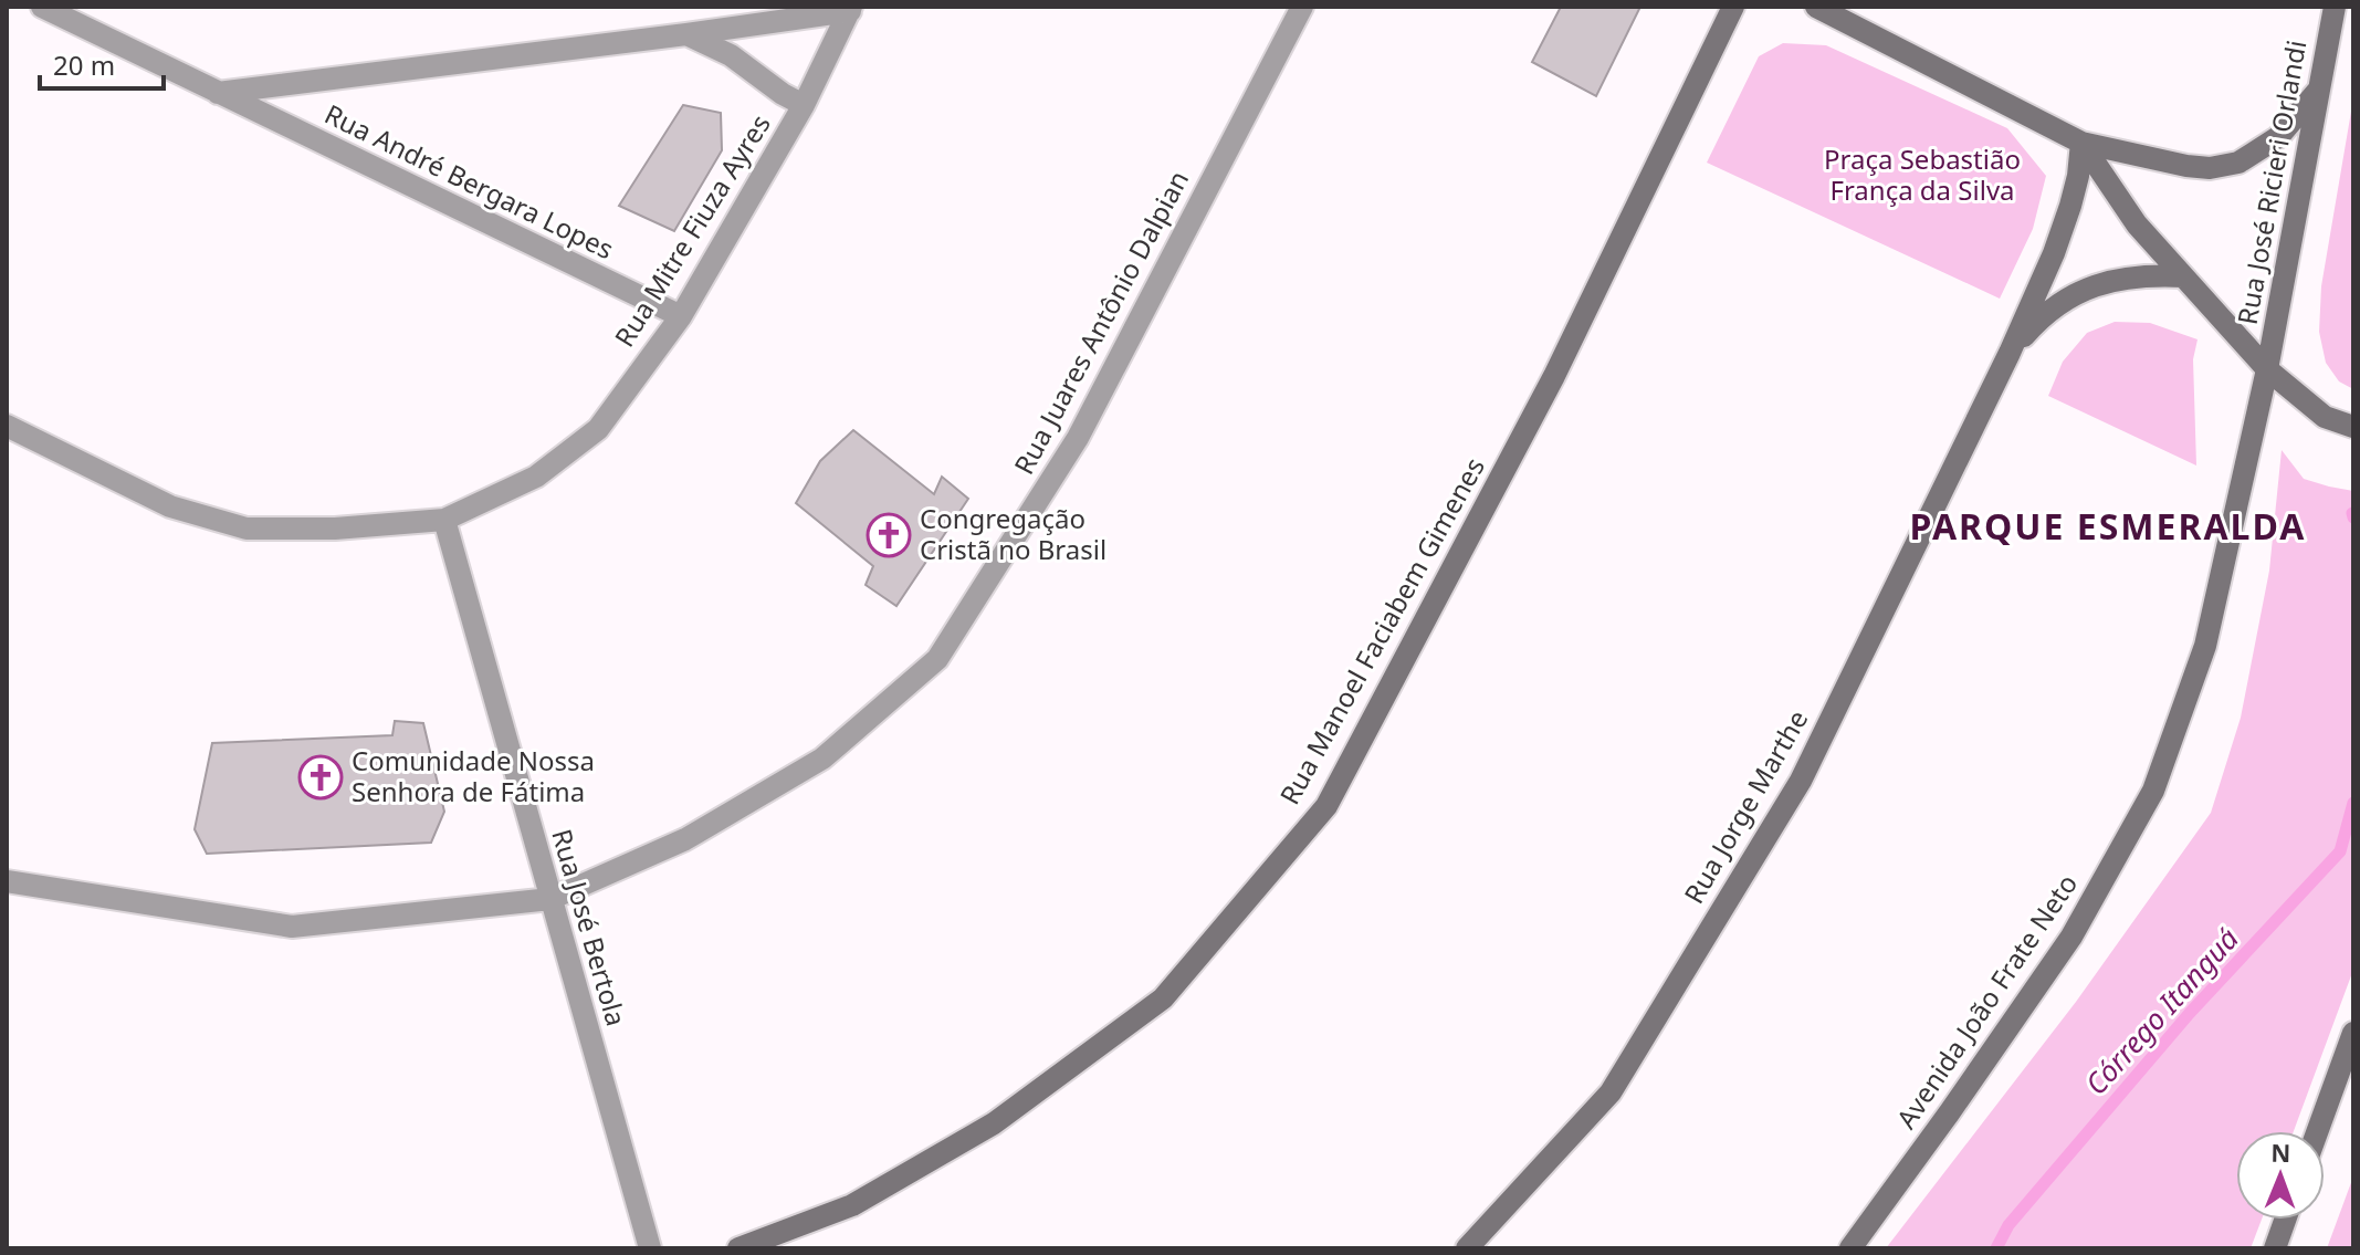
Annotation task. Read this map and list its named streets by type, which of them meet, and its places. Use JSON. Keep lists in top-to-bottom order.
{
  "streets": {
    "street": [
      "Rua André Bergara Lopes",
      "Rua José Ricieri Orlandi",
      "Rua Mitre Fiuza Ayres",
      "Rua Juares Antônio Dalpian",
      "Rua Manoel Faciabem Gimenes",
      "Rua Jorge Marthe",
      "Rua José Bertola",
      "Avenida João Frate Neto"
    ]
  },
  "crossings": [
    ["Rua André Bergara Lopes", "Rua Mitre Fiuza Ayres"],
    ["Rua José Ricieri Orlandi", "Avenida João Frate Neto"],
    ["Rua Mitre Fiuza Ayres", "Rua José Bertola"],
    ["Rua Juares Antônio Dalpian", "Rua José Bertola"]
  ],
  "districts": ["PARQUE ESMERALDA"],
  "water": ["Córrego Itanguá"],
  "parks": ["Praça Sebastião França da Silva"],
  "places": {
    "church": ["Congregação Cristã no Brasil", "Comunidade Nossa Senhora de Fátima"]
  },
  "scale_bar": "20 m",
  "north": "top"
}
